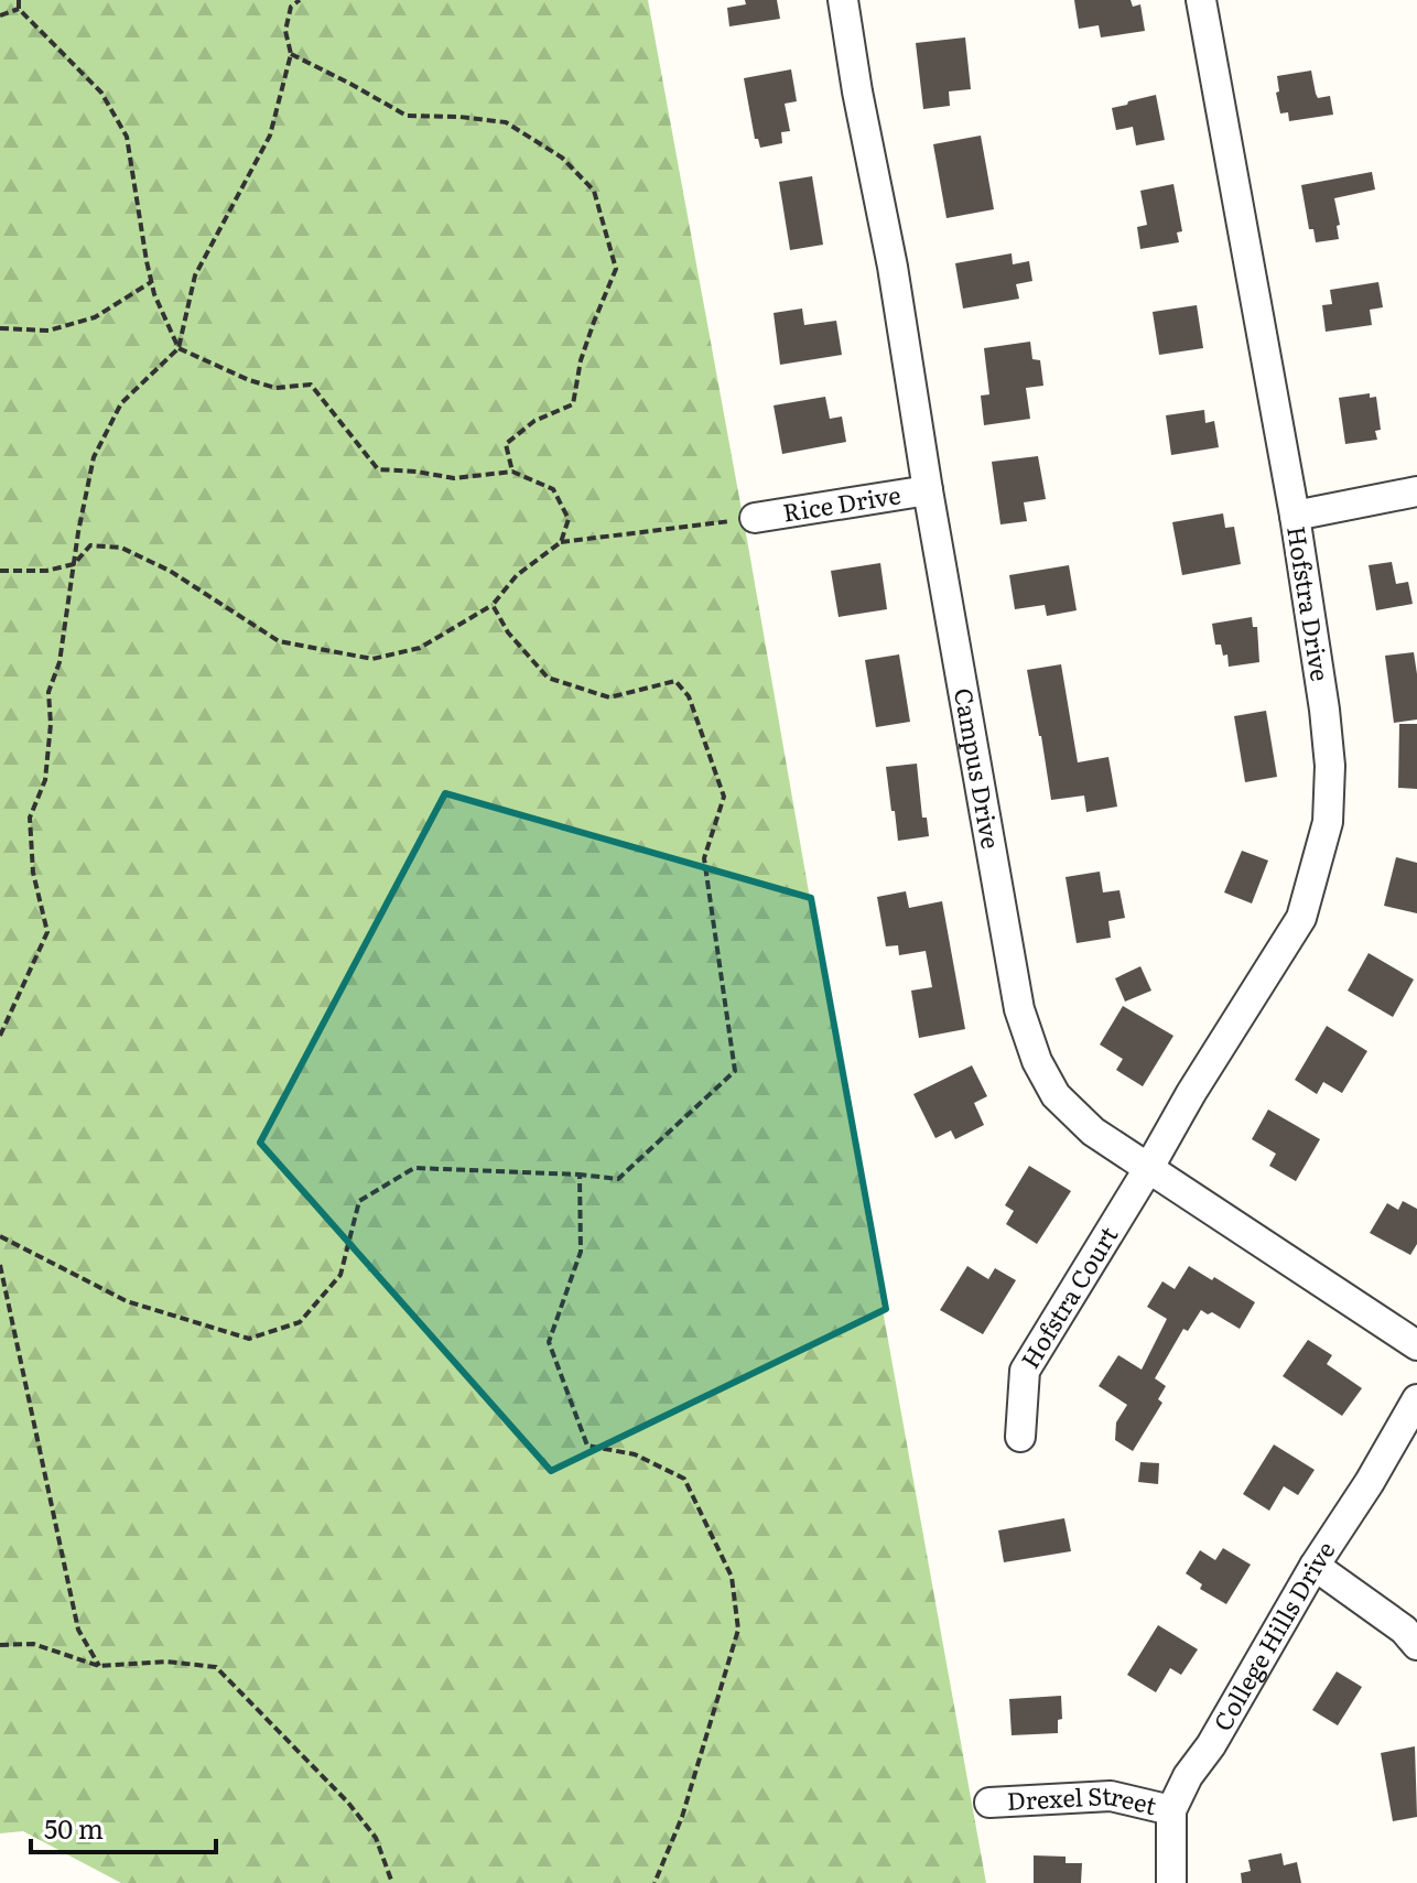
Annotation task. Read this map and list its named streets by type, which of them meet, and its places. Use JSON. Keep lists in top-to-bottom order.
{
  "streets": {
    "street": [
      "Rice Drive",
      "Hofstra Drive",
      "Campus Drive",
      "Hofstra Court",
      "College Hills Drive",
      "Drexel Street"
    ]
  },
  "crossings": [
    ["Rice Drive", "Campus Drive"],
    ["Hofstra Drive", "Campus Drive"],
    ["Hofstra Drive", "Hofstra Court"],
    ["Campus Drive", "Hofstra Court"],
    ["College Hills Drive", "Drexel Street"]
  ],
  "scale_bar": "50 m"
}
